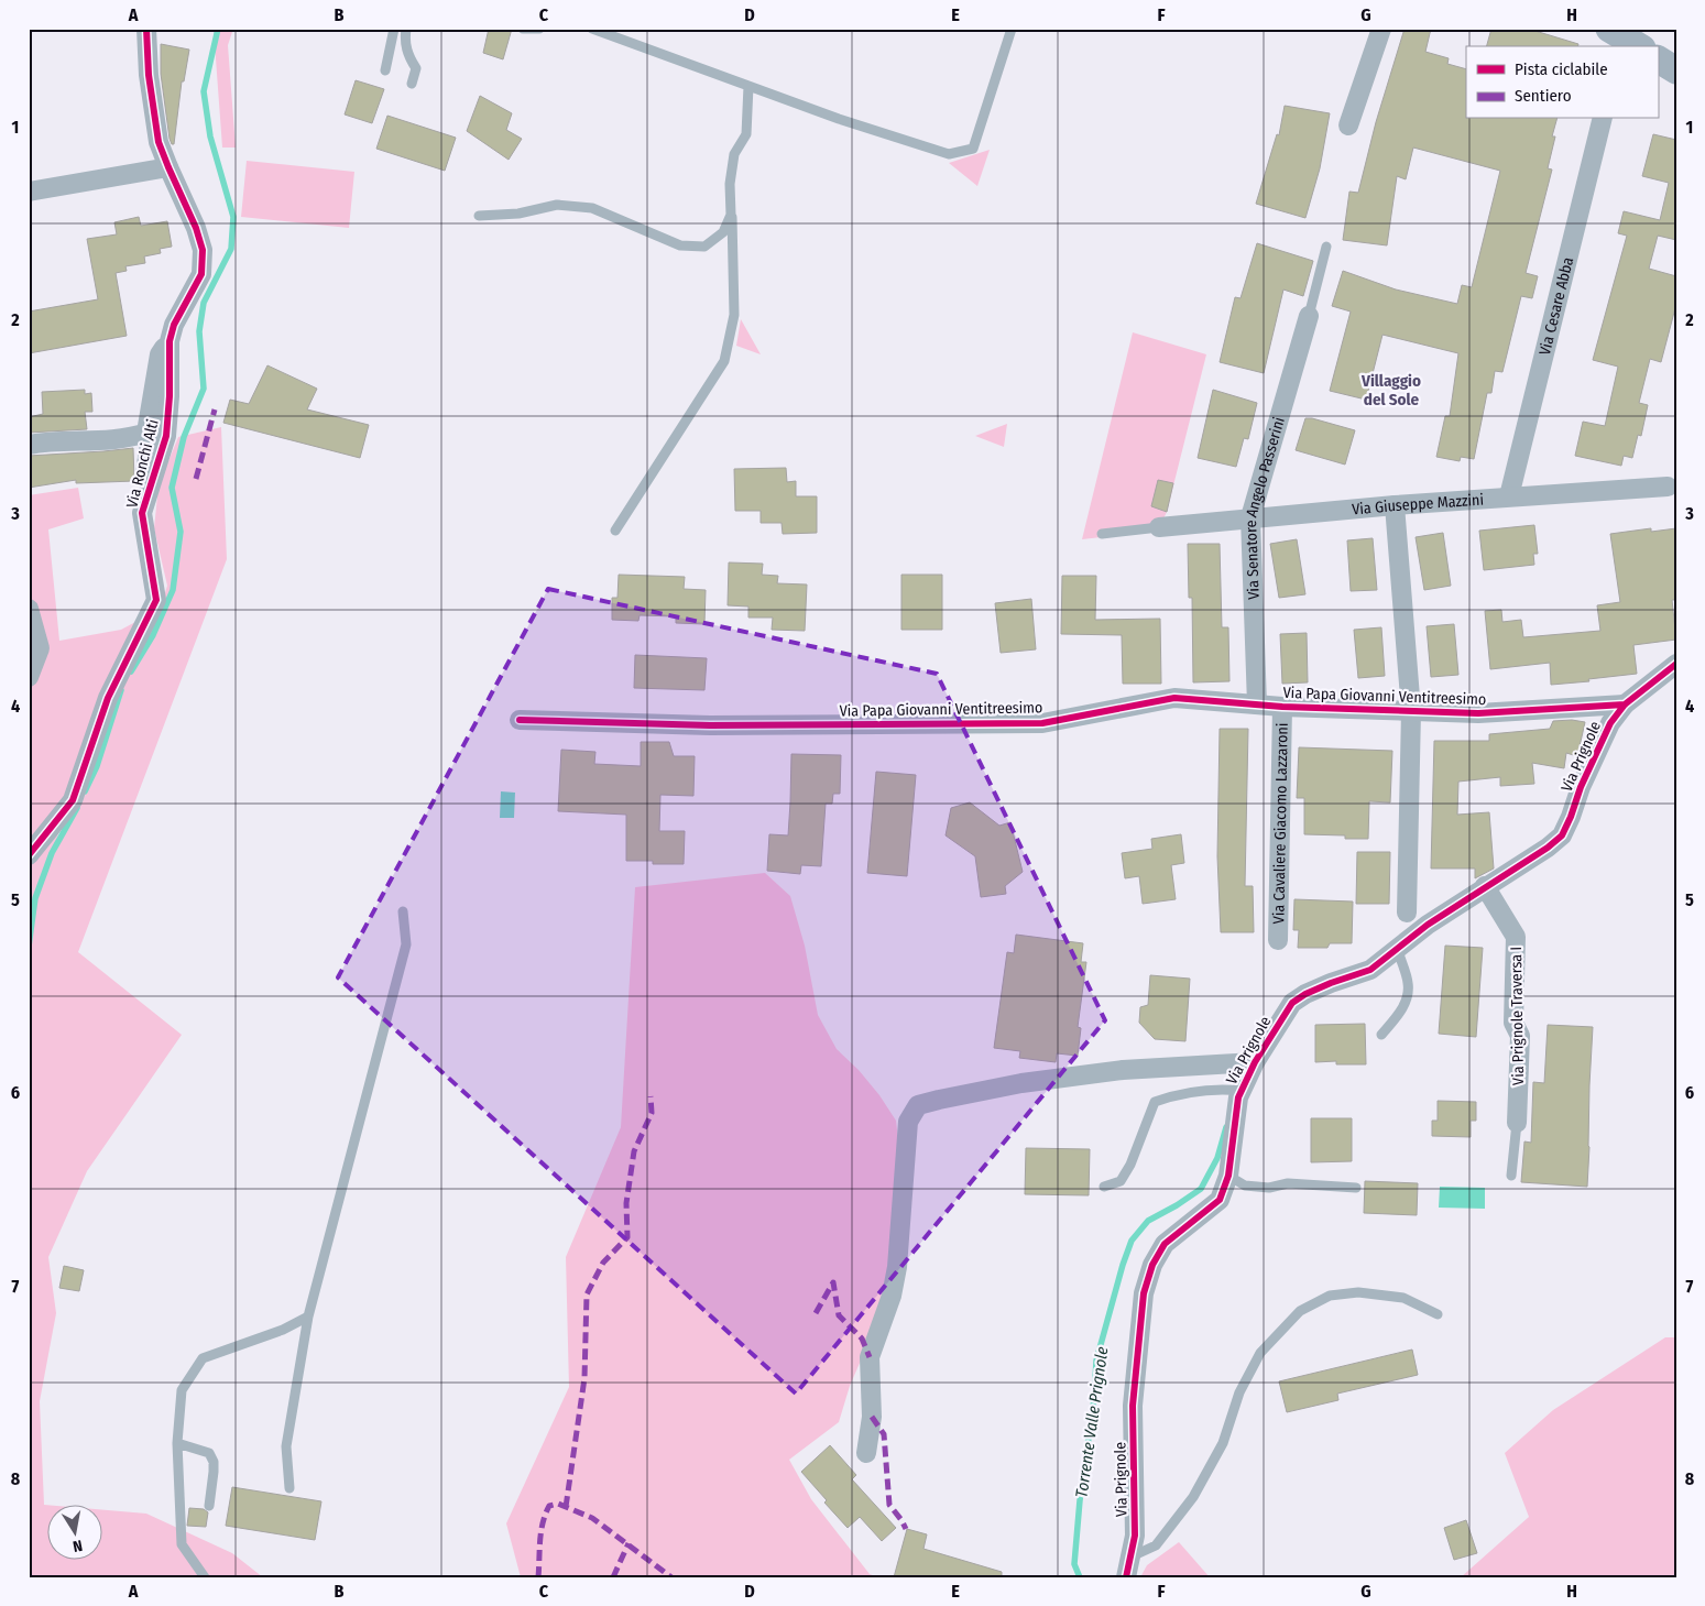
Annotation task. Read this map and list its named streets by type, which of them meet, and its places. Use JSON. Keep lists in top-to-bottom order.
{
  "streets": {
    "street": [
      "Via Cesare Abba",
      "Via Ronchi Alti",
      "Via Giuseppe Mazzini",
      "Via Senatore Angelo Passerini",
      "Via Papa Giovanni Ventitreesimo",
      "Via Prignole",
      "Via Cavaliere Giacomo Lazzaroni",
      "Via Prignole Traversa I"
    ]
  },
  "crossings": [
    ["Via Cesare Abba", "Via Giuseppe Mazzini"],
    ["Via Giuseppe Mazzini", "Via Senatore Angelo Passerini"],
    ["Via Senatore Angelo Passerini", "Via Papa Giovanni Ventitreesimo"],
    ["Via Papa Giovanni Ventitreesimo", "Via Prignole"],
    ["Via Papa Giovanni Ventitreesimo", "Via Cavaliere Giacomo Lazzaroni"],
    ["Via Prignole", "Via Prignole Traversa I"]
  ],
  "districts": ["Villaggio del Sole"],
  "water": ["Torrente Valle Prignole"],
  "legend": ["Pista ciclabile", "Sentiero"],
  "north": "bottom",
  "grid": {
    "columns": [
      "A",
      "B",
      "C",
      "D",
      "E",
      "F",
      "G",
      "H"
    ],
    "rows": [
      "1",
      "2",
      "3",
      "4",
      "5",
      "6",
      "7",
      "8"
    ]
  }
}
